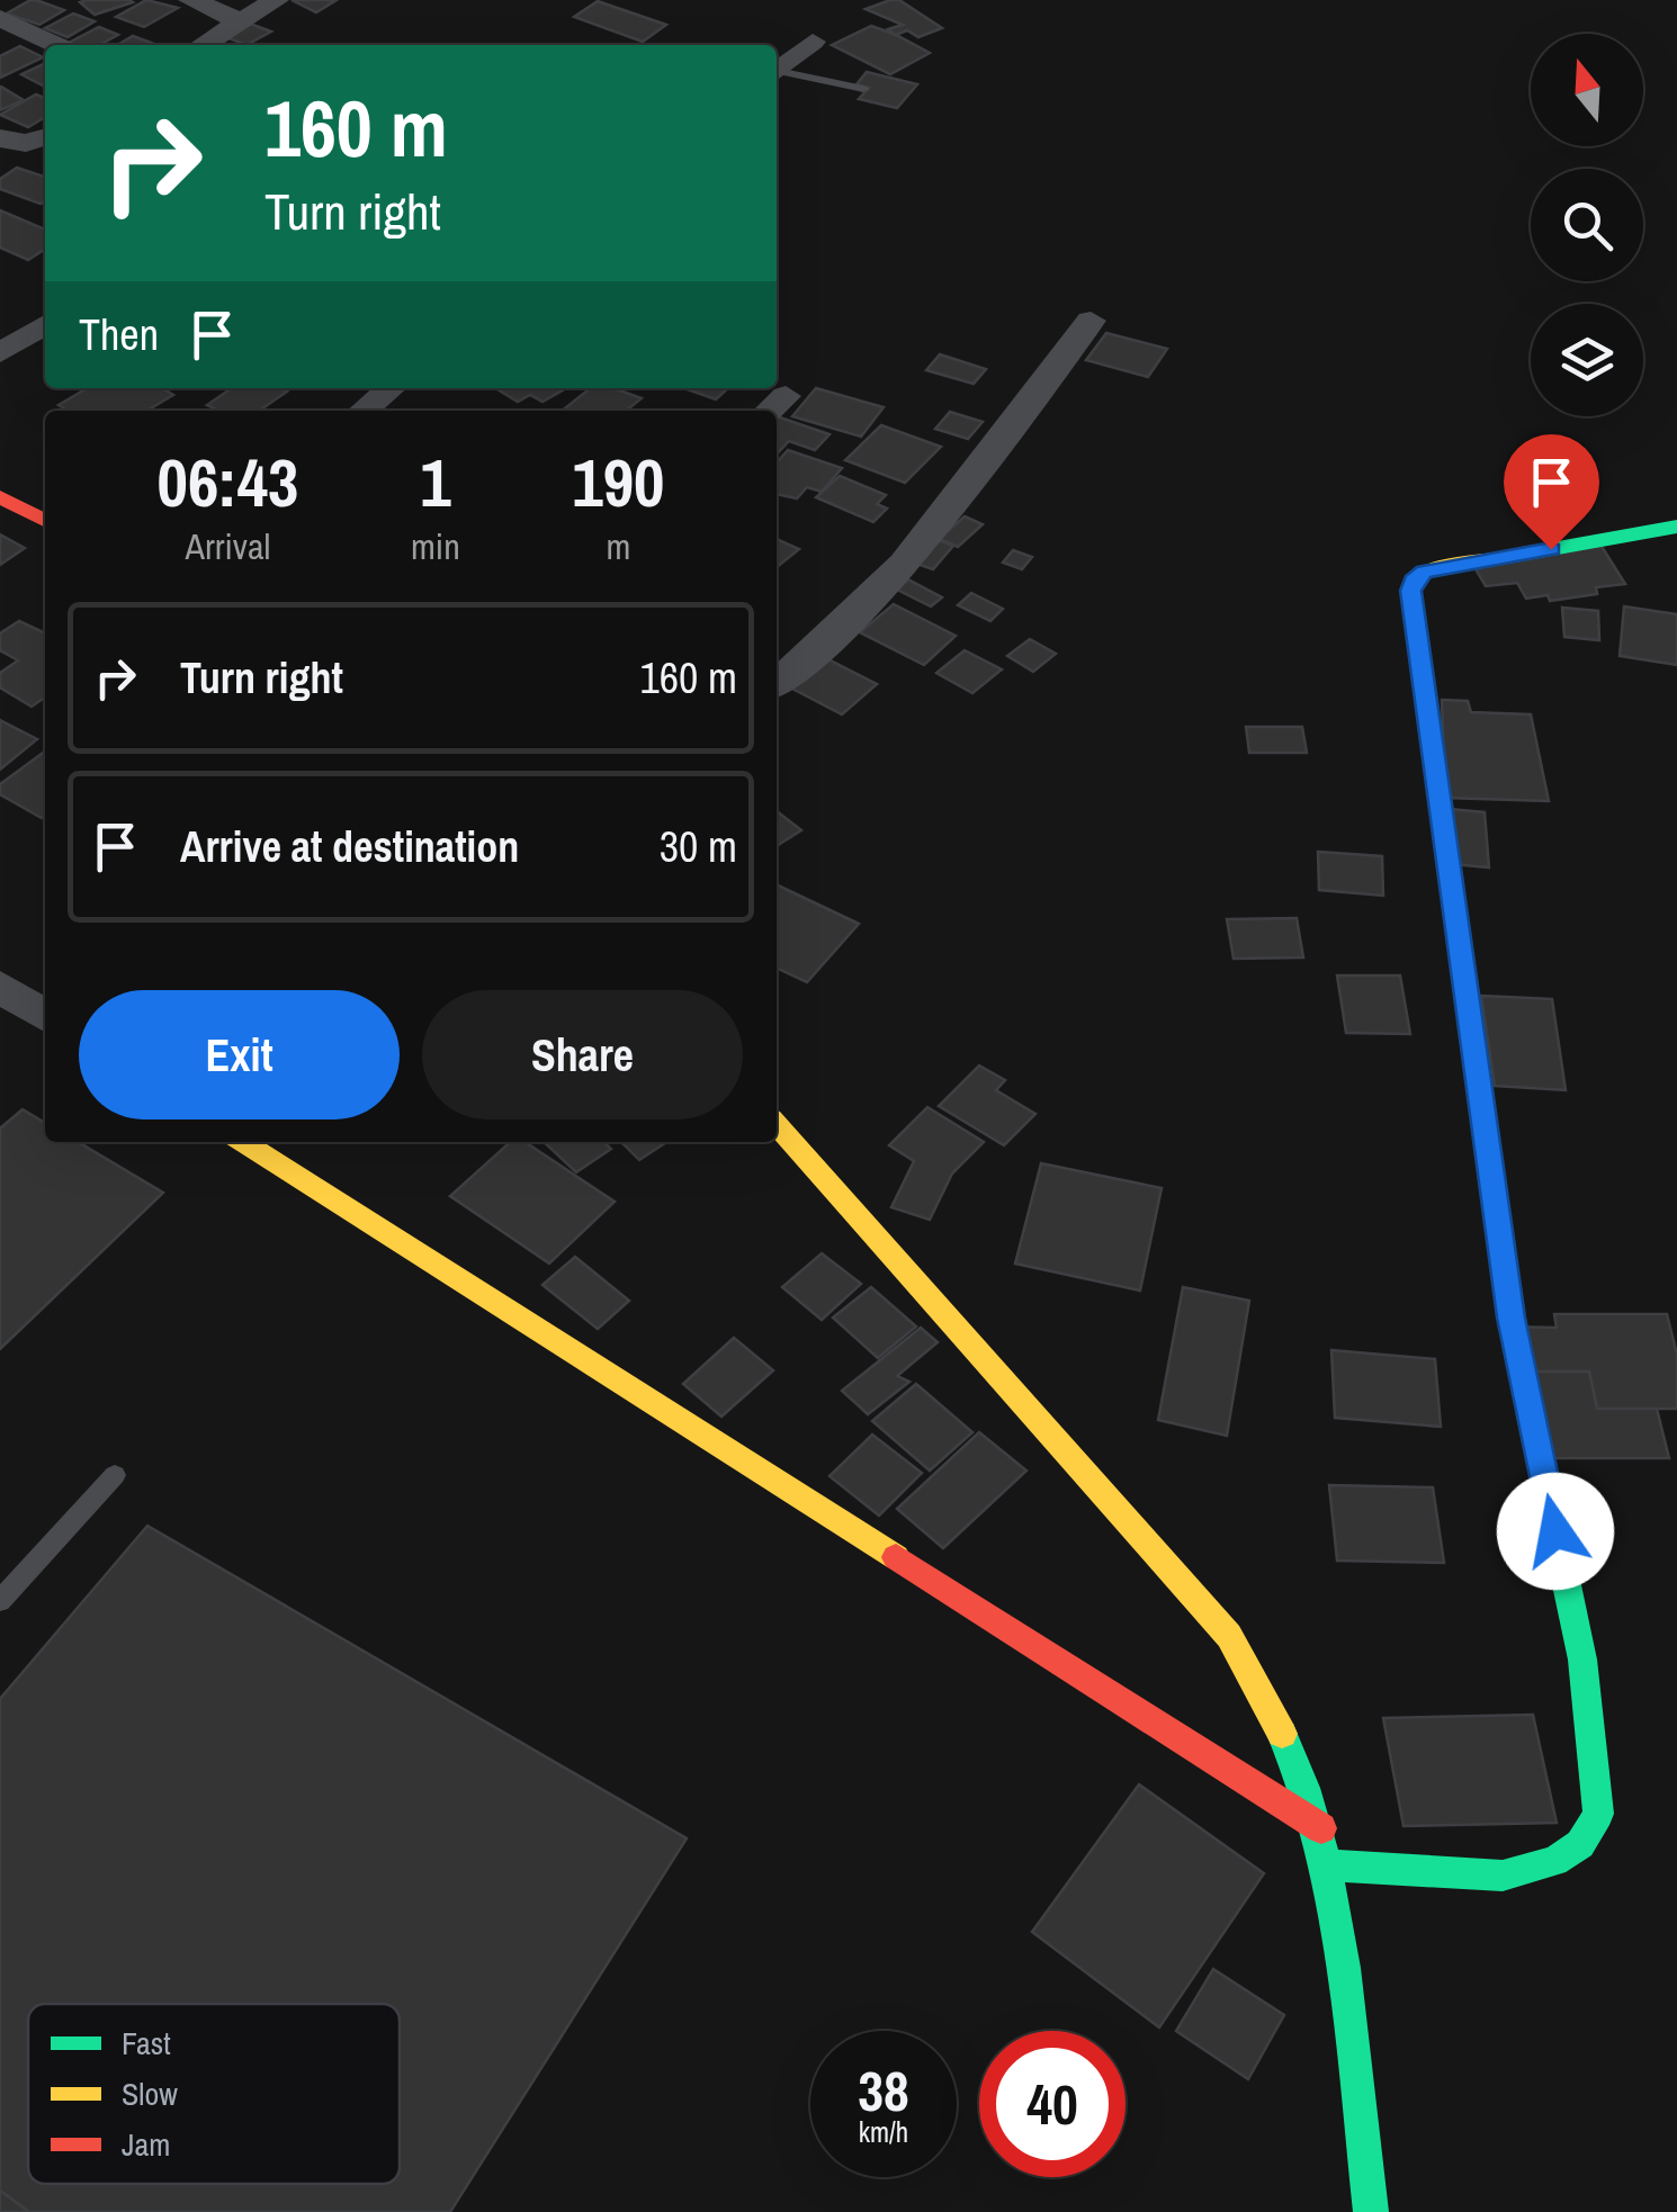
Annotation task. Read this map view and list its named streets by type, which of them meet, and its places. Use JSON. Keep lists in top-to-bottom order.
{
  "legend": ["Fast", "Slow", "Jam"],
  "north": "top",
  "page": {
    "turn": ["160 m", "Turn right"],
    "then": "Then",
    "eta": [
      "06:43",
      "Arrival",
      "1",
      "min",
      "190",
      "m"
    ],
    "list": [
      {
        "name": "Turn right",
        "value": "160 m"
      },
      {
        "name": "Arrive at destination",
        "value": "30 m"
      }
    ],
    "buttons": ["Exit", "Share"],
    "speed": "38 km/h",
    "limit": "40"
  }
}
